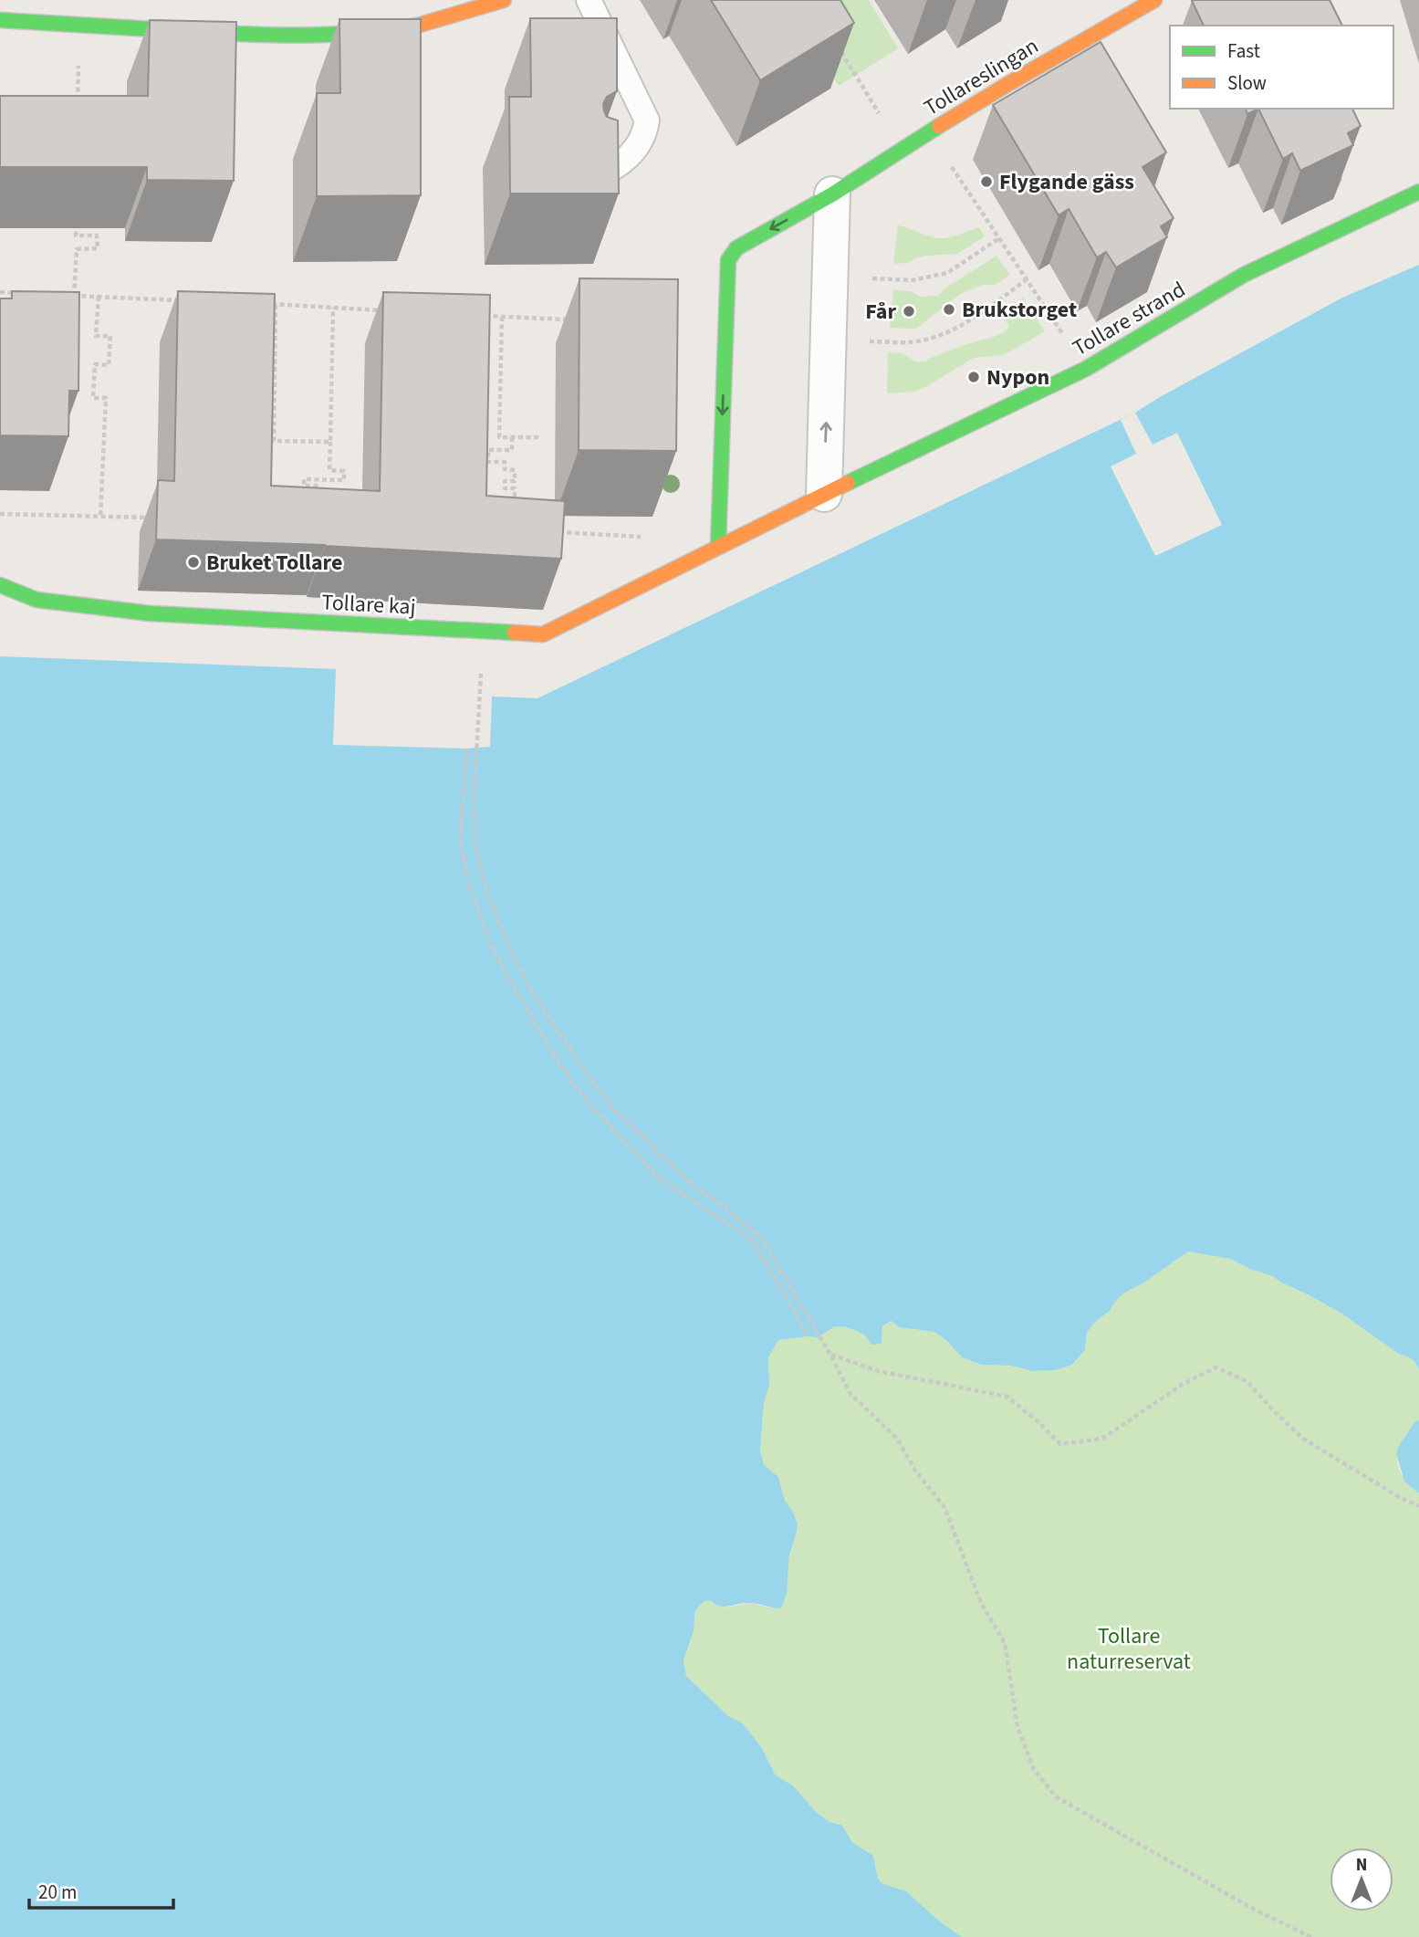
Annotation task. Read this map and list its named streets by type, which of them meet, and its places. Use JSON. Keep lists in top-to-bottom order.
{
  "streets": {
    "street": ["Tollareslingan", "Tollare strand", "Tollare kaj"]
  },
  "parks": ["Tollare naturreservat"],
  "places": [
    "Flygande gäss",
    "Brukstorget",
    "Får",
    "Nypon",
    "Bruket Tollare"
  ],
  "legend": ["Fast", "Slow"],
  "scale_bar": "20 m",
  "north": "top"
}
